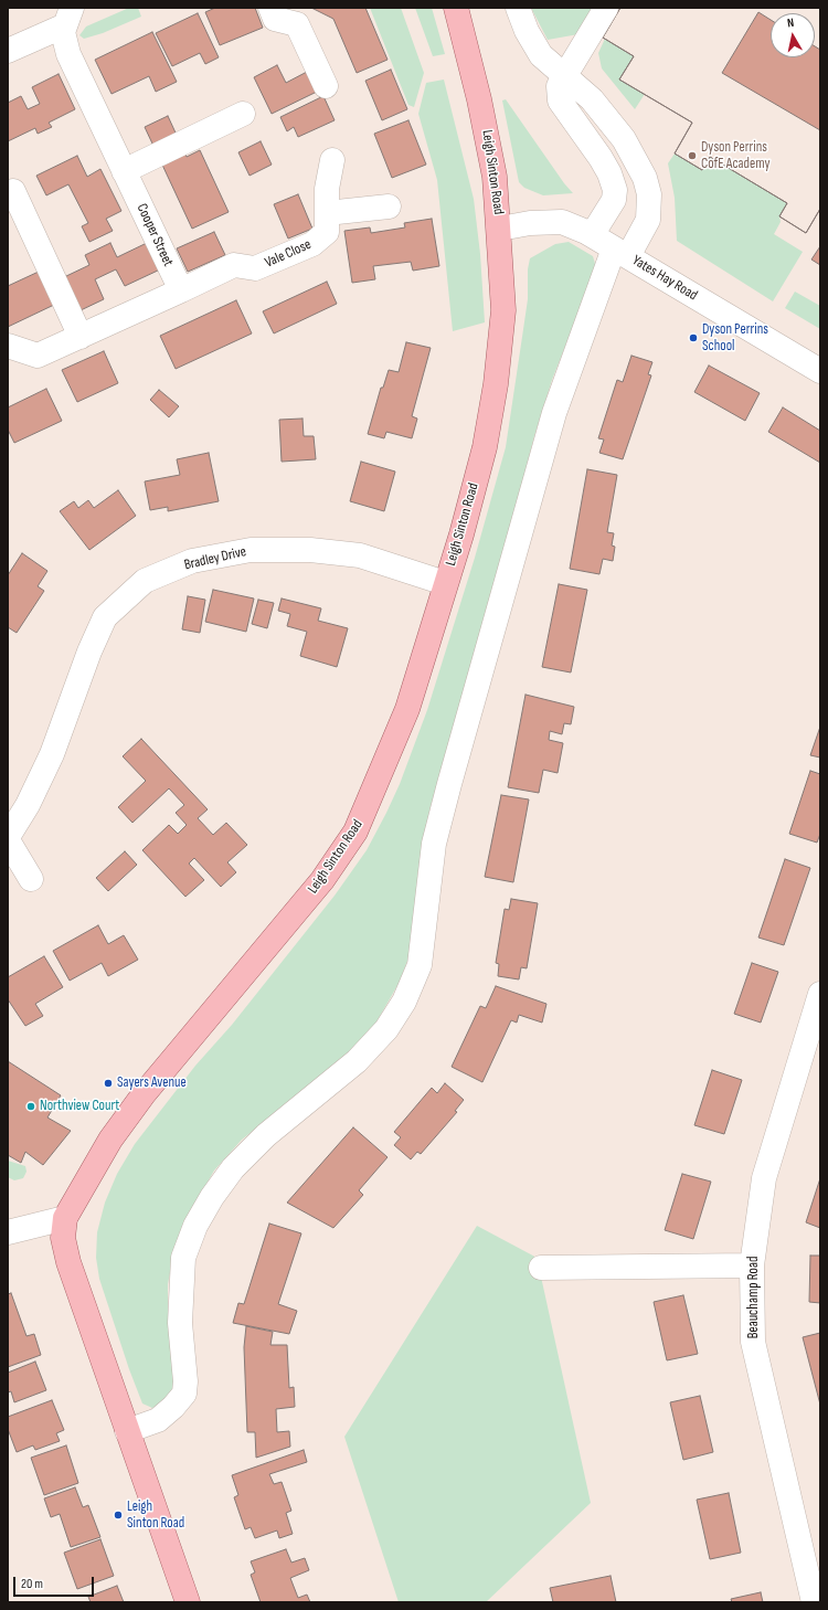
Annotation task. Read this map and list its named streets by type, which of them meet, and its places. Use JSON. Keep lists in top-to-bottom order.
{
  "streets": {
    "main road": ["Leigh Sinton Road"],
    "street": [
      "Cooper Street",
      "Vale Close",
      "Yates Hay Road",
      "Bradley Drive",
      "Beauchamp Road"
    ]
  },
  "crossings": [
    ["Leigh Sinton Road", "Yates Hay Road"],
    ["Leigh Sinton Road", "Bradley Drive"],
    ["Cooper Street", "Vale Close"]
  ],
  "places": [
    "Dyson Perrins CofE Academy",
    "Dyson Perrins School",
    "Sayers Avenue",
    "Northview Court",
    "Leigh Sinton Road"
  ],
  "scale_bar": "20 m",
  "north": "top"
}
